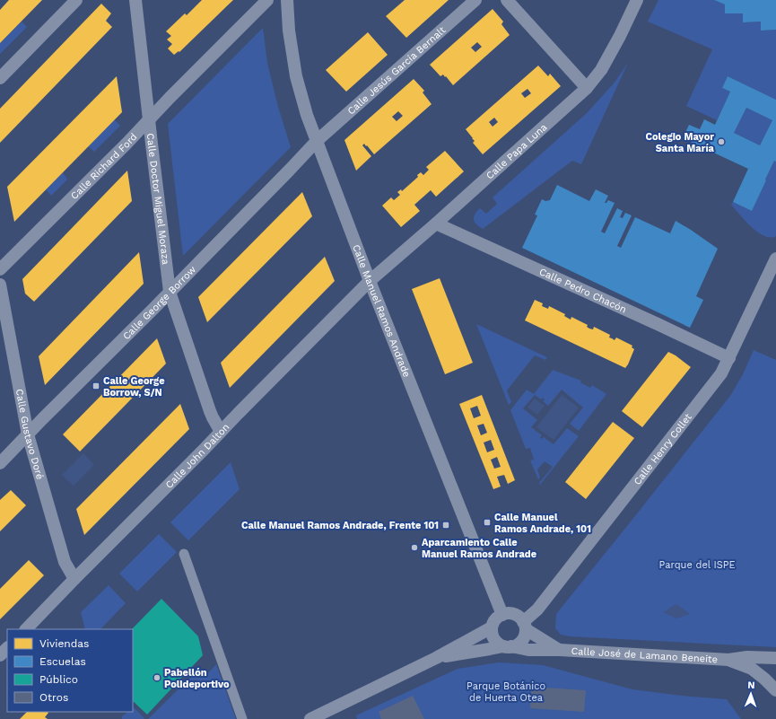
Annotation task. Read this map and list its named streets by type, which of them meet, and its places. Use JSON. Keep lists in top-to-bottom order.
{
  "streets": {
    "street": [
      "Calle Jesús García Bernalt",
      "Calle Papa Luna",
      "Calle Richard Ford",
      "Calle Doctor Miguel Moraza",
      "Calle Pedro Chacón",
      "Calle George Borrow",
      "Calle Manuel Ramos Andrade",
      "Calle Gustavo Doré",
      "Calle Henry Collet",
      "Calle John Dalton",
      "Calle José de Lamano Beneite"
    ]
  },
  "crossings": [
    ["Calle Jesús García Bernalt", "Calle George Borrow"],
    ["Calle Jesús García Bernalt", "Calle Manuel Ramos Andrade"],
    ["Calle Papa Luna", "Calle Pedro Chacón"],
    ["Calle Papa Luna", "Calle Manuel Ramos Andrade"],
    ["Calle Papa Luna", "Calle John Dalton"],
    ["Calle Richard Ford", "Calle Doctor Miguel Moraza"],
    ["Calle Doctor Miguel Moraza", "Calle George Borrow"],
    ["Calle Doctor Miguel Moraza", "Calle John Dalton"],
    ["Calle Pedro Chacón", "Calle Henry Collet"],
    ["Calle George Borrow", "Calle Manuel Ramos Andrade"],
    ["Calle George Borrow", "Calle Gustavo Doré"],
    ["Calle Manuel Ramos Andrade", "Calle Henry Collet"],
    ["Calle Manuel Ramos Andrade", "Calle John Dalton"],
    ["Calle Manuel Ramos Andrade", "Calle José de Lamano Beneite"],
    ["Calle Gustavo Doré", "Calle John Dalton"],
    ["Calle Henry Collet", "Calle José de Lamano Beneite"]
  ],
  "parks": ["Parque del ISPE", "Parque Botánico de Huerta Otea"],
  "places": {
    "other": ["Colegio Mayor Santa María", "Aparcamiento Calle Manuel Ramos Andrade", "Pabellón Polideportivo"],
    "transit": ["Calle George Borrow, S/N", "Calle Manuel Ramos Andrade, 101", "Calle Manuel Ramos Andrade, Frente 101"]
  },
  "legend": [
    "Viviendas",
    "Escuelas",
    "Público",
    "Otros"
  ],
  "north": "top"
}
